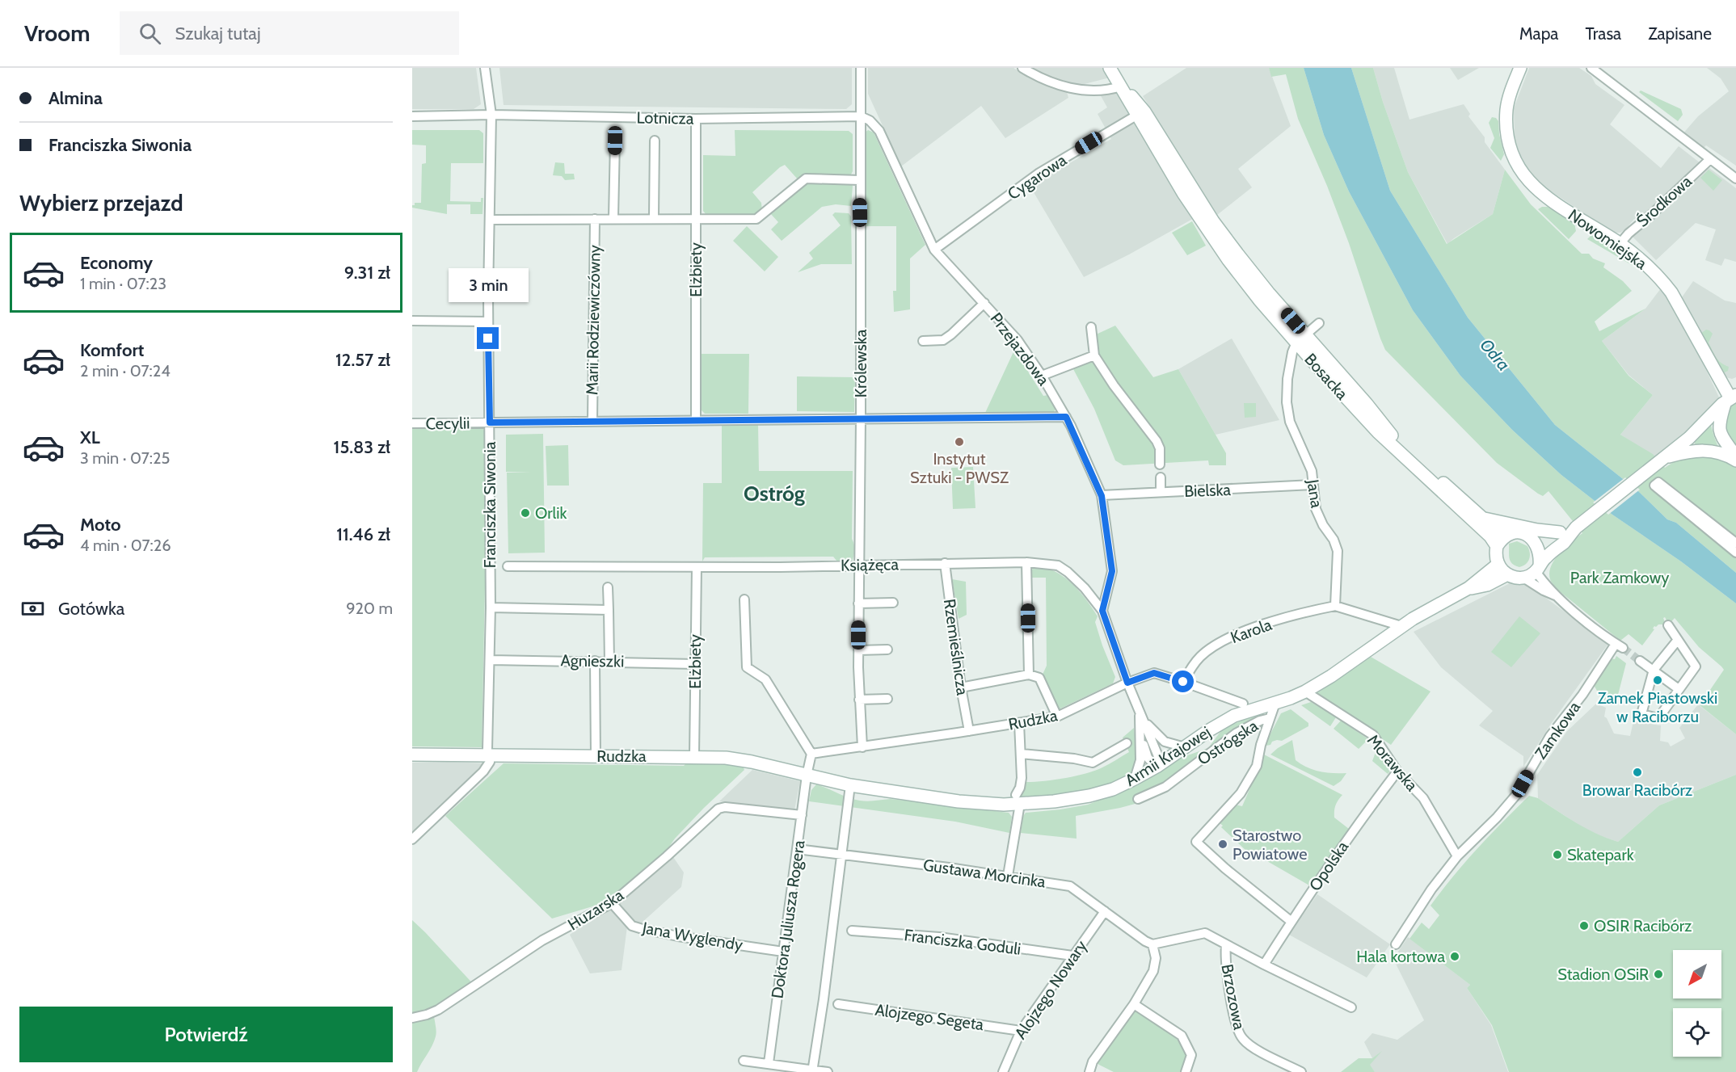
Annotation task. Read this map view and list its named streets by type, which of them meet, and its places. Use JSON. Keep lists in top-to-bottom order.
{
  "streets": {
    "street": [
      "Lotnicza",
      "Cygarowa",
      "Środkowa",
      "Nowomiejska",
      "Elżbiety",
      "Marii Rodziewiczówny",
      "Przejazdowa",
      "Królewska",
      "Bosacka",
      "Cecylii",
      "Bielska",
      "Jana",
      "Franciszka Siwonia",
      "Książęca",
      "Karola",
      "Rzemieślnicza",
      "Agnieszki",
      "Rudzka",
      "Zamkowa",
      "Ostrógska",
      "Armii Krajowej",
      "Morawska",
      "Opolska",
      "Gustawa Morcinka",
      "Huzarska",
      "Doktora Juliusza Rogera",
      "Jana Wyglendy",
      "Franciszka Goduli",
      "Alojzego Nowary",
      "Brzozowa",
      "Alojzego Segeta"
    ]
  },
  "crossings": [
    ["Lotnicza", "Elżbiety"],
    ["Lotnicza", "Przejazdowa"],
    ["Lotnicza", "Królewska"],
    ["Lotnicza", "Franciszka Siwonia"],
    ["Cygarowa", "Przejazdowa"],
    ["Cygarowa", "Bosacka"],
    ["Środkowa", "Nowomiejska"],
    ["Elżbiety", "Cecylii"],
    ["Elżbiety", "Książęca"],
    ["Elżbiety", "Agnieszki"],
    ["Elżbiety", "Rudzka"],
    ["Marii Rodziewiczówny", "Cecylii"],
    ["Przejazdowa", "Królewska"],
    ["Przejazdowa", "Cecylii"],
    ["Przejazdowa", "Bielska"],
    ["Przejazdowa", "Książęca"],
    ["Królewska", "Cecylii"],
    ["Królewska", "Książęca"],
    ["Królewska", "Rudzka"],
    ["Bosacka", "Jana"],
    ["Bosacka", "Zamkowa"],
    ["Bosacka", "Armii Krajowej"],
    ["Cecylii", "Franciszka Siwonia"],
    ["Bielska", "Jana"],
    ["Jana", "Karola"],
    ["Franciszka Siwonia", "Agnieszki"],
    ["Franciszka Siwonia", "Rudzka"],
    ["Książęca", "Rzemieślnicza"],
    ["Książęca", "Rudzka"],
    ["Książęca", "Armii Krajowej"],
    ["Karola", "Rudzka"],
    ["Rzemieślnicza", "Rudzka"],
    ["Rudzka", "Armii Krajowej"],
    ["Rudzka", "Doktora Juliusza Rogera"],
    ["Zamkowa", "Armii Krajowej"],
    ["Zamkowa", "Morawska"],
    ["Armii Krajowej", "Morawska"],
    ["Armii Krajowej", "Doktora Juliusza Rogera"],
    ["Morawska", "Opolska"],
    ["Opolska", "Brzozowa"],
    ["Gustawa Morcinka", "Doktora Juliusza Rogera"],
    ["Gustawa Morcinka", "Alojzego Nowary"],
    ["Gustawa Morcinka", "Brzozowa"],
    ["Huzarska", "Doktora Juliusza Rogera"],
    ["Huzarska", "Jana Wyglendy"],
    ["Doktora Juliusza Rogera", "Jana Wyglendy"],
    ["Franciszka Goduli", "Alojzego Nowary"],
    ["Alojzego Nowary", "Alojzego Segeta"]
  ],
  "districts": ["Ostróg"],
  "water": ["Odra"],
  "parks": ["Park Zamkowy"],
  "places": [
    "Instytut Sztuki - PWSZ",
    "Orlik",
    "Zamek Piastowski w Raciborzu",
    "Browar Racibórz",
    "Starostwo Powiatowe",
    "Skatepark",
    "OSIR Racibórz",
    "Hala kortowa",
    "Stadion OSiR"
  ],
  "north": "bottom left",
  "page": {
    "header": "Vroom",
    "search": "Szukaj tutaj",
    "nav": ["Mapa", "Trasa", "Zapisane"],
    "banner": ["Almina", "Franciszka Siwonia"],
    "heading": "Wybierz przejazd",
    "list": [
      {
        "name": "Economy",
        "note": "1 min · 07:23",
        "value": "9.31 zł"
      },
      {
        "name": "Komfort",
        "note": "2 min · 07:24",
        "value": "12.57 zł"
      },
      {
        "name": "XL",
        "note": "3 min · 07:25",
        "value": "15.83 zł"
      },
      {
        "name": "Moto",
        "note": "4 min · 07:26",
        "value": "11.46 zł"
      }
    ],
    "bubble": "3 min",
    "pay": ["Gotówka", "920 m"],
    "buttons": "Potwierdź"
  }
}
